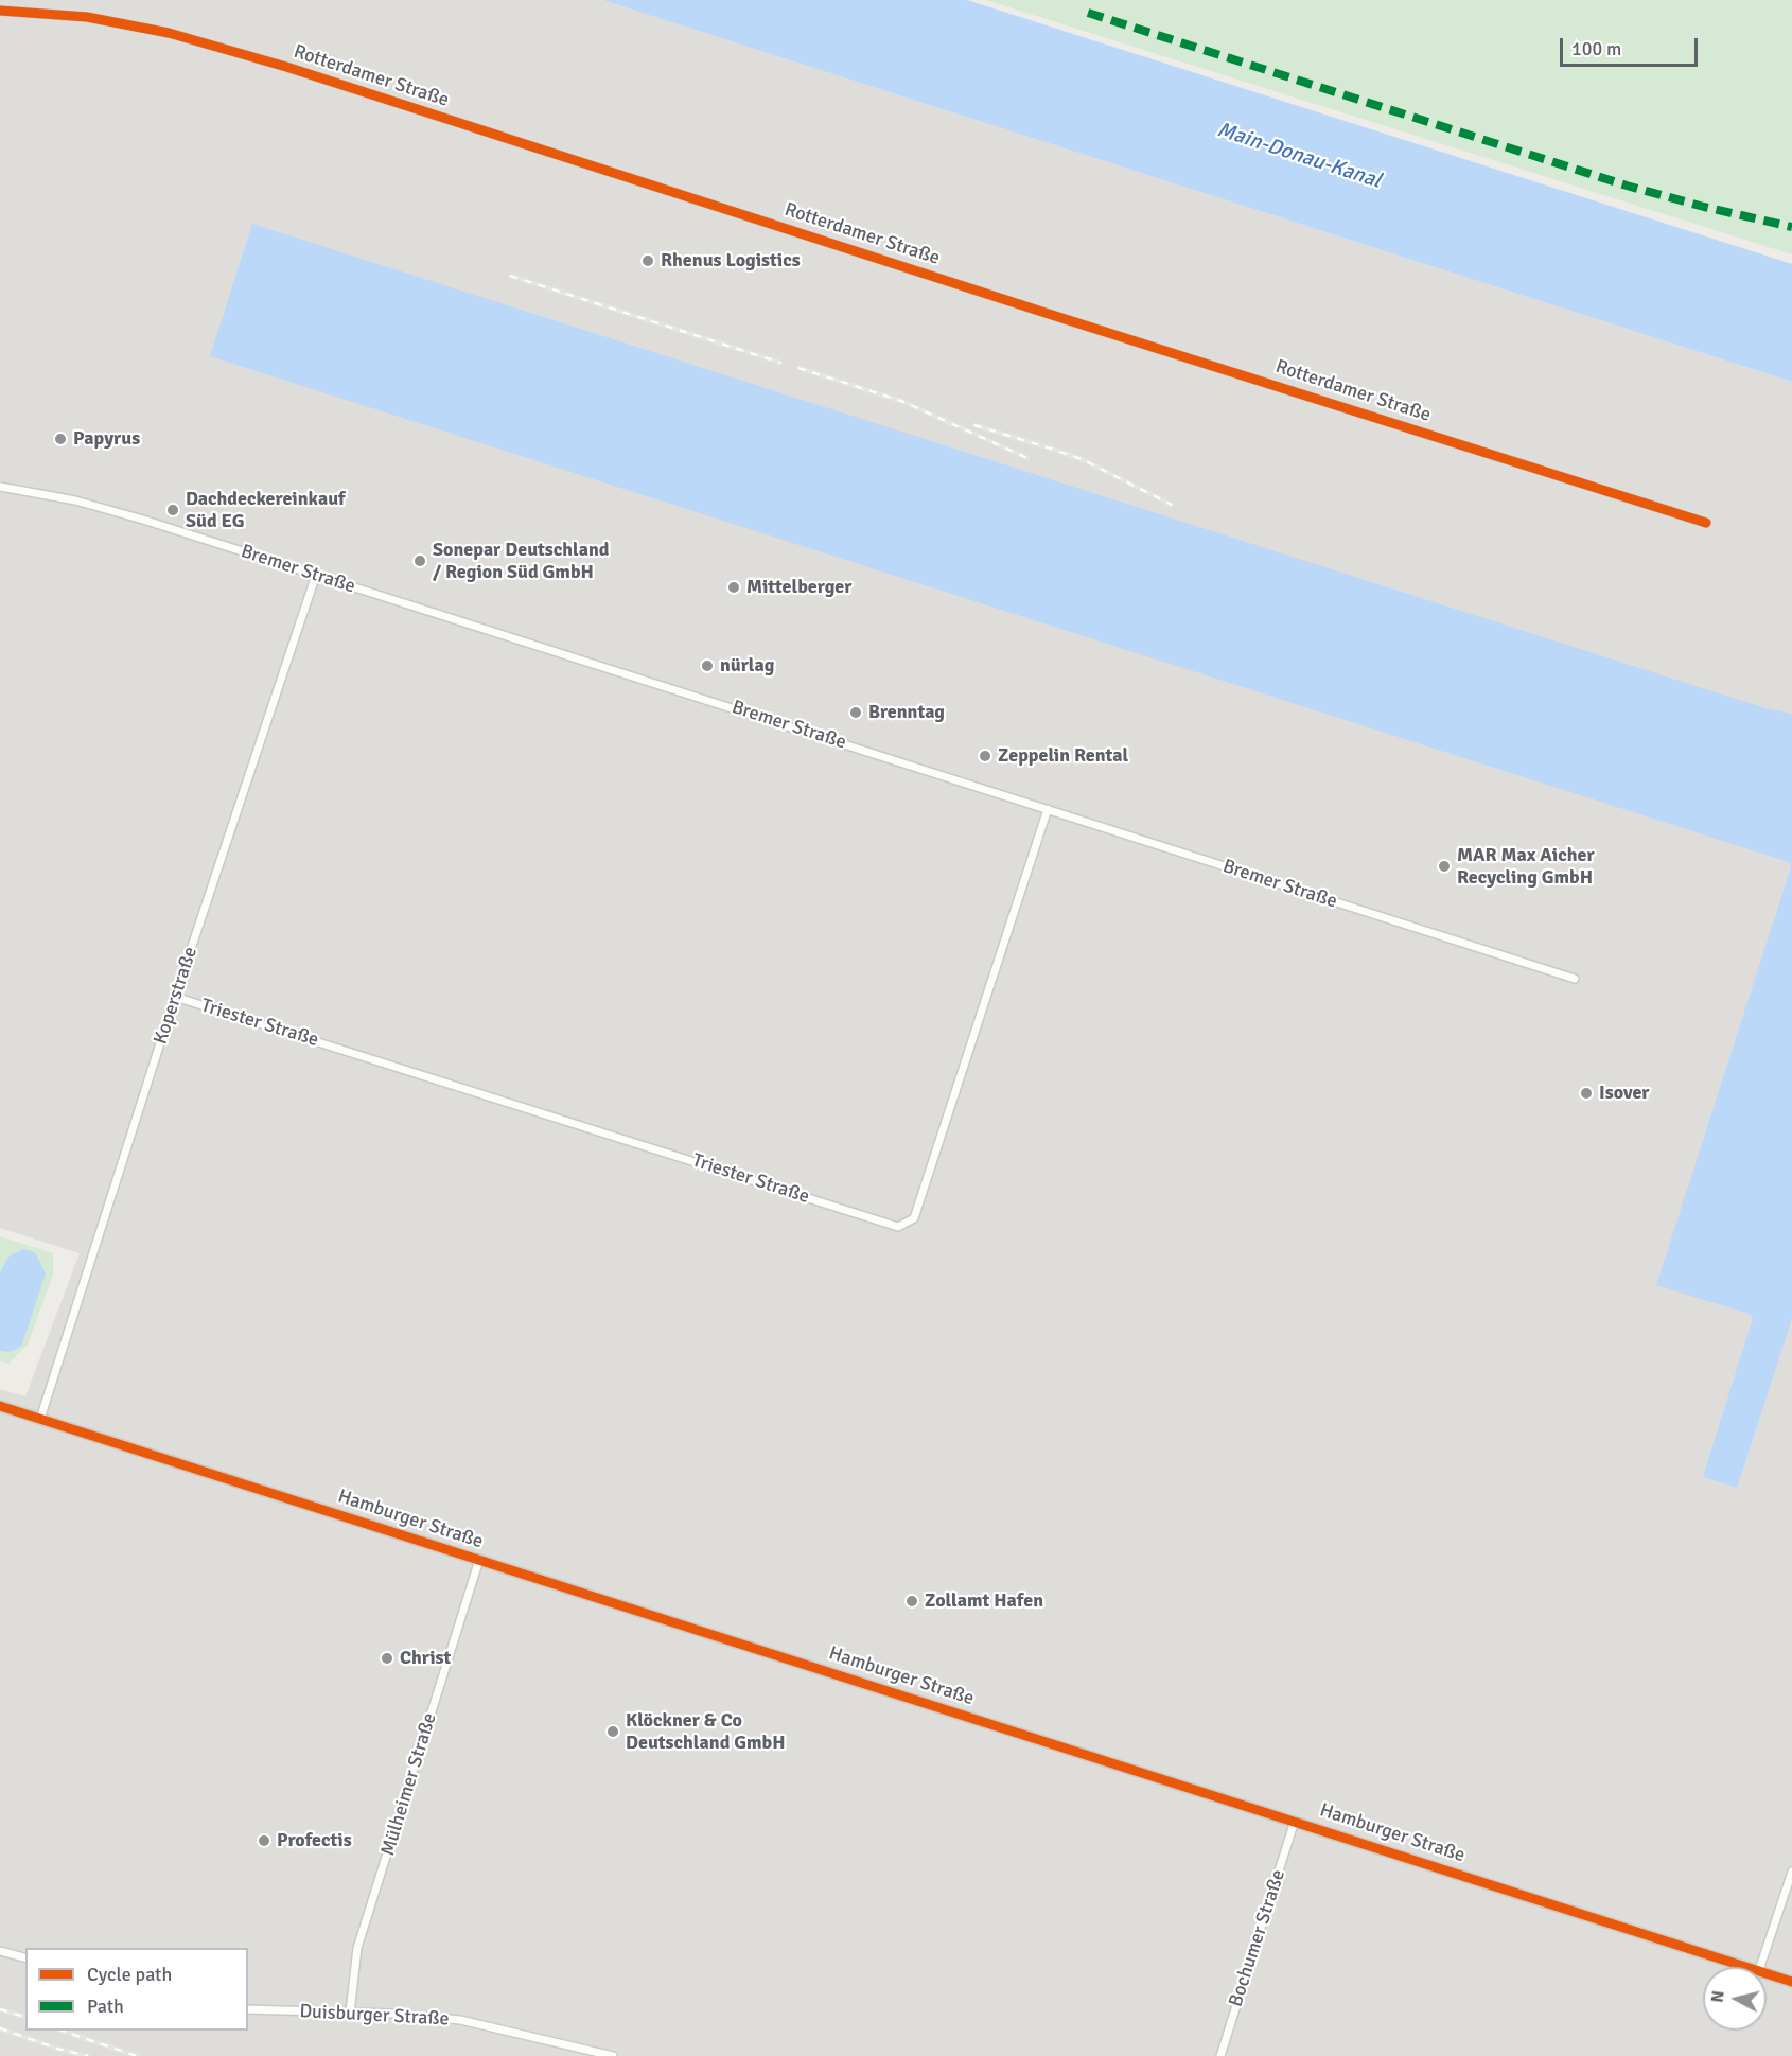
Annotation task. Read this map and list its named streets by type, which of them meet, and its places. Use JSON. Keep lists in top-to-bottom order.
{
  "streets": {
    "street": [
      "Rotterdamer Straße",
      "Bremer Straße",
      "Koperstraße",
      "Triester Straße",
      "Hamburger Straße",
      "Mülheimer Straße",
      "Bochumer Straße",
      "Duisburger Straße"
    ]
  },
  "crossings": [
    ["Bremer Straße", "Koperstraße"],
    ["Bremer Straße", "Triester Straße"],
    ["Koperstraße", "Triester Straße"],
    ["Koperstraße", "Hamburger Straße"],
    ["Hamburger Straße", "Mülheimer Straße"],
    ["Hamburger Straße", "Bochumer Straße"],
    ["Mülheimer Straße", "Duisburger Straße"]
  ],
  "water": ["Main-Donau-Kanal"],
  "places": [
    "Rhenus Logistics",
    "Papyrus",
    "Dachdeckereinkauf Süd EG",
    "Sonepar Deutschland / Region Süd GmbH",
    "Mittelberger",
    "nürlag",
    "Brenntag",
    "Zeppelin Rental",
    "MAR Max Aicher Recycling GmbH",
    "Isover",
    "Zollamt Hafen",
    "Christ",
    "Klöckner & Co Deutschland GmbH",
    "Profectis"
  ],
  "legend": ["Cycle path", "Path"],
  "scale_bar": "100 m",
  "north": "left"
}
